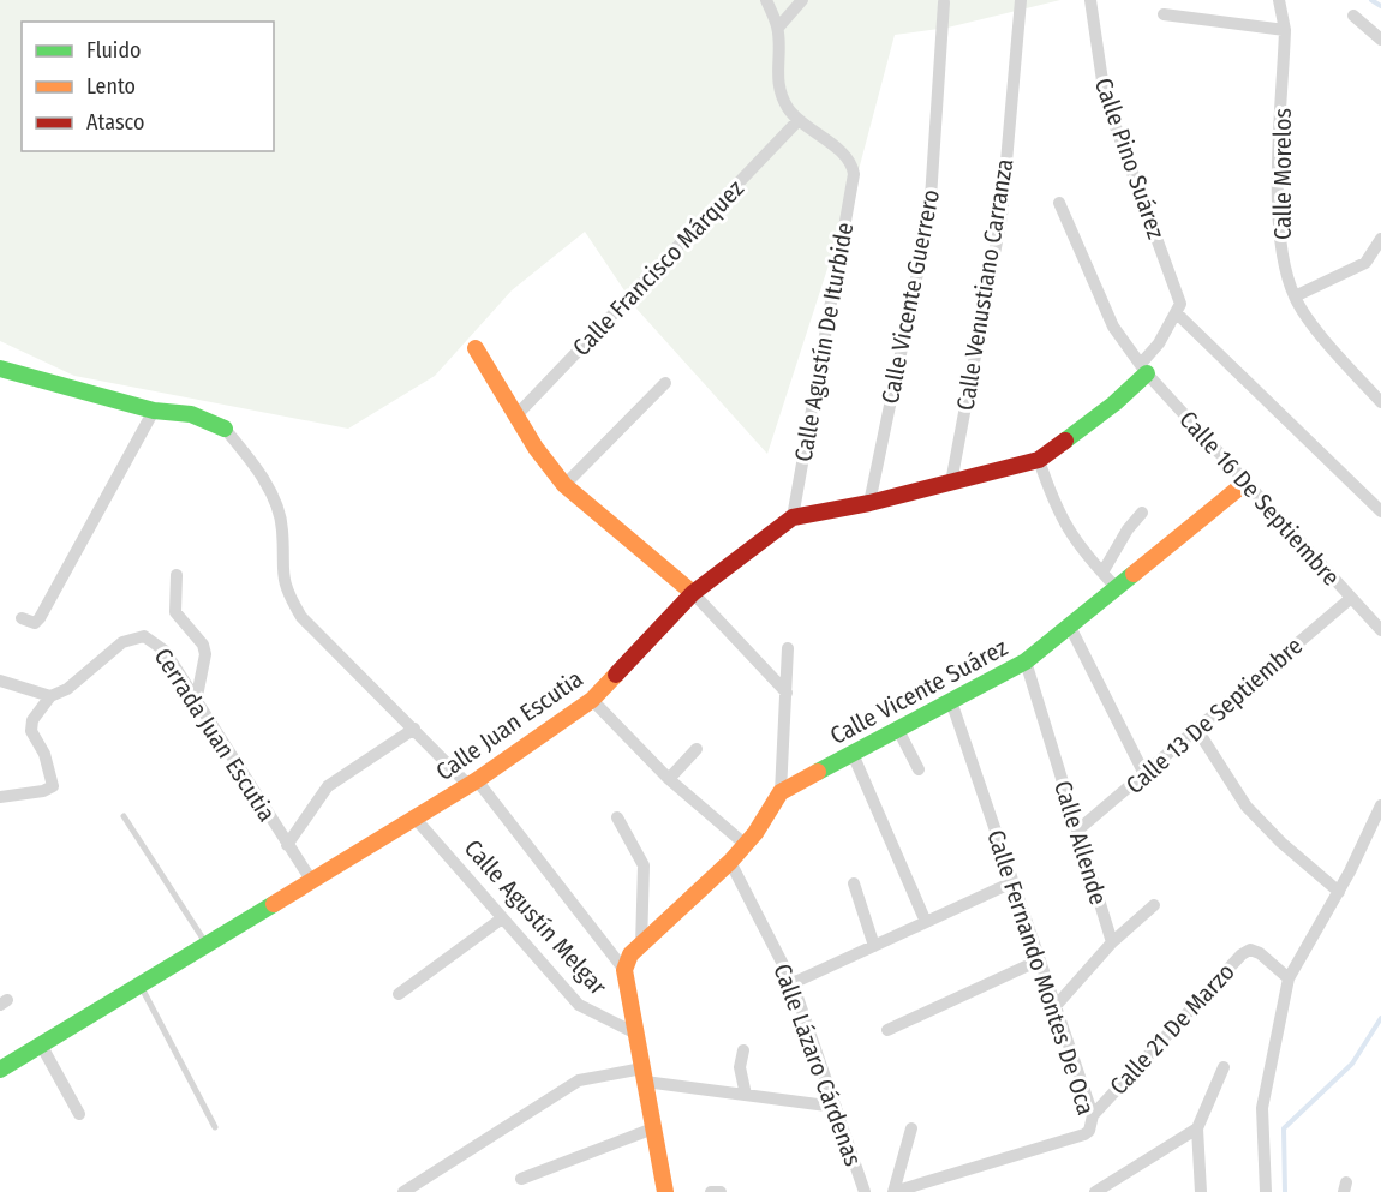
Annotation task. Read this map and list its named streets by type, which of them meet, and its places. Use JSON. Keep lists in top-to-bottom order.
{
  "streets": {
    "street": [
      "Calle Pino Suárez",
      "Calle Morelos",
      "Calle Francisco Márquez",
      "Calle Venustiano Carranza",
      "Calle Vicente Guerrero",
      "Calle Agustín De Iturbide",
      "Calle 16 De Septiembre",
      "Calle Vicente Suárez",
      "Calle 13 De Septiembre",
      "Calle Juan Escutia",
      "Cerrada Juan Escutia",
      "Calle Allende",
      "Calle Agustín Melgar",
      "Calle Fernando Montes De Oca",
      "Calle 21 De Marzo",
      "Calle Lázaro Cárdenas"
    ]
  },
  "crossings": [
    ["Calle Francisco Márquez", "Calle Agustín De Iturbide"],
    ["Calle Venustiano Carranza", "Calle Juan Escutia"],
    ["Calle Vicente Guerrero", "Calle Juan Escutia"],
    ["Calle Agustín De Iturbide", "Calle Juan Escutia"],
    ["Calle 16 De Septiembre", "Calle Vicente Suárez"],
    ["Calle 16 De Septiembre", "Calle 13 De Septiembre"],
    ["Calle 16 De Septiembre", "Calle Juan Escutia"],
    ["Calle Vicente Suárez", "Calle Allende"],
    ["Calle Vicente Suárez", "Calle Agustín Melgar"],
    ["Calle Vicente Suárez", "Calle Fernando Montes De Oca"],
    ["Calle Vicente Suárez", "Calle Lázaro Cárdenas"],
    ["Calle 13 De Septiembre", "Calle Allende"],
    ["Calle Juan Escutia", "Cerrada Juan Escutia"],
    ["Calle Juan Escutia", "Calle Agustín Melgar"],
    ["Calle Fernando Montes De Oca", "Calle 21 De Marzo"]
  ],
  "legend": ["Fluido", "Lento", "Atasco"]
}
